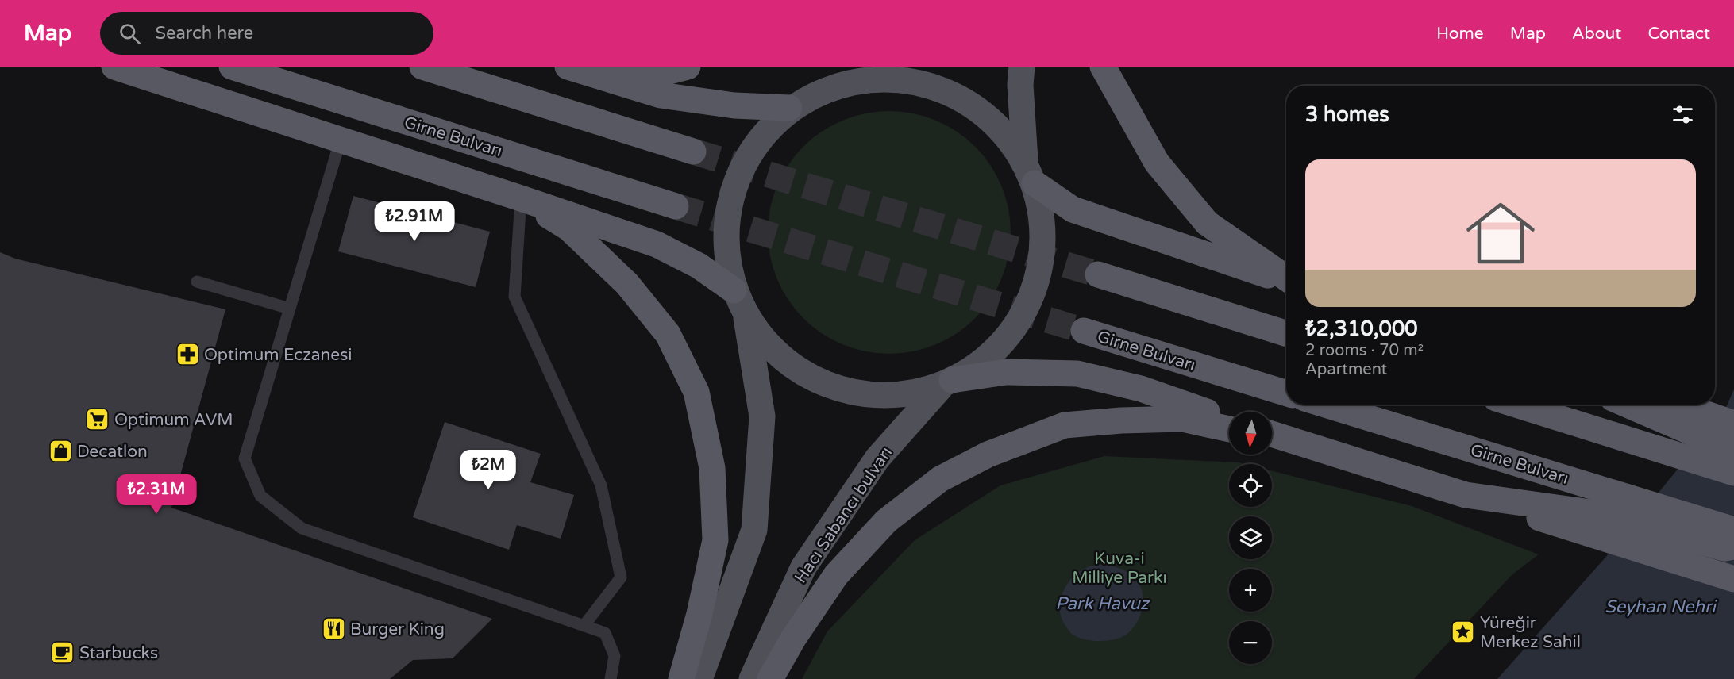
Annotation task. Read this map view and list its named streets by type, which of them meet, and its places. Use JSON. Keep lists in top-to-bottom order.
{
  "streets": {
    "highway": ["Girne Bulvarı"],
    "main road": ["Hacı Sabancı bulvarı"]
  },
  "water": ["Park Havuz", "Seyhan Nehri"],
  "parks": ["Kuva-i Milliye Parkı"],
  "places": {
    "pharmacy": ["Optimum Eczanesi"],
    "supermarket": ["Optimum AVM"],
    "shop": ["Decatlon"],
    "restaurant": ["Burger King"],
    "place": ["Yüreğir Merkez Sahil"],
    "cafe": ["Starbucks"]
  },
  "north": "bottom",
  "page": {
    "header": "Map",
    "search": "Search here",
    "nav": [
      "Home",
      "Map",
      "About",
      "Contact"
    ],
    "heading": "3 homes",
    "list": [
      {
        "name": "₺2,310,000",
        "note": "2 rooms · 70 m² · Apartment"
      }
    ],
    "price": ["₺2.91M", "₺2M", "₺2.31M"],
    "map_buttons": ["+", "−"]
  }
}
